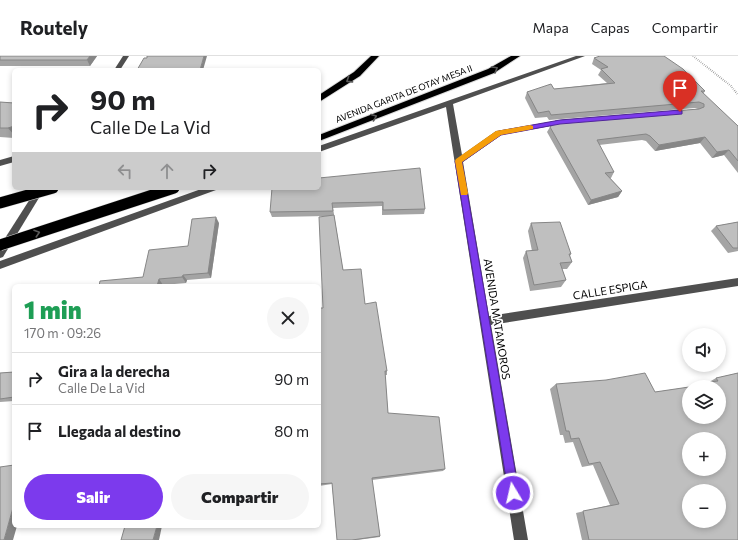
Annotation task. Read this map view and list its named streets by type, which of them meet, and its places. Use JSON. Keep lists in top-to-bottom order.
{
  "streets": {
    "highway": ["AVENIDA GARITA DE OTAY MESA II"],
    "street": ["CALLE ESPIGA", "AVENIDA MATAMOROS"]
  },
  "crossings": [
    ["CALLE ESPIGA", "AVENIDA MATAMOROS"]
  ],
  "page": {
    "header": "Routely",
    "nav": ["Mapa", "Capas", "Compartir"],
    "turn": ["90 m", "Calle De La Vid"],
    "heading": ["1 min", "170 m · 09:26"],
    "map_buttons": ["+", "−"],
    "list": [
      {
        "name": "Gira a la derecha",
        "note": "Calle De La Vid",
        "value": "90 m"
      },
      {
        "name": "Llegada al destino",
        "value": "80 m"
      }
    ],
    "buttons": ["Salir", "Compartir"]
  }
}
